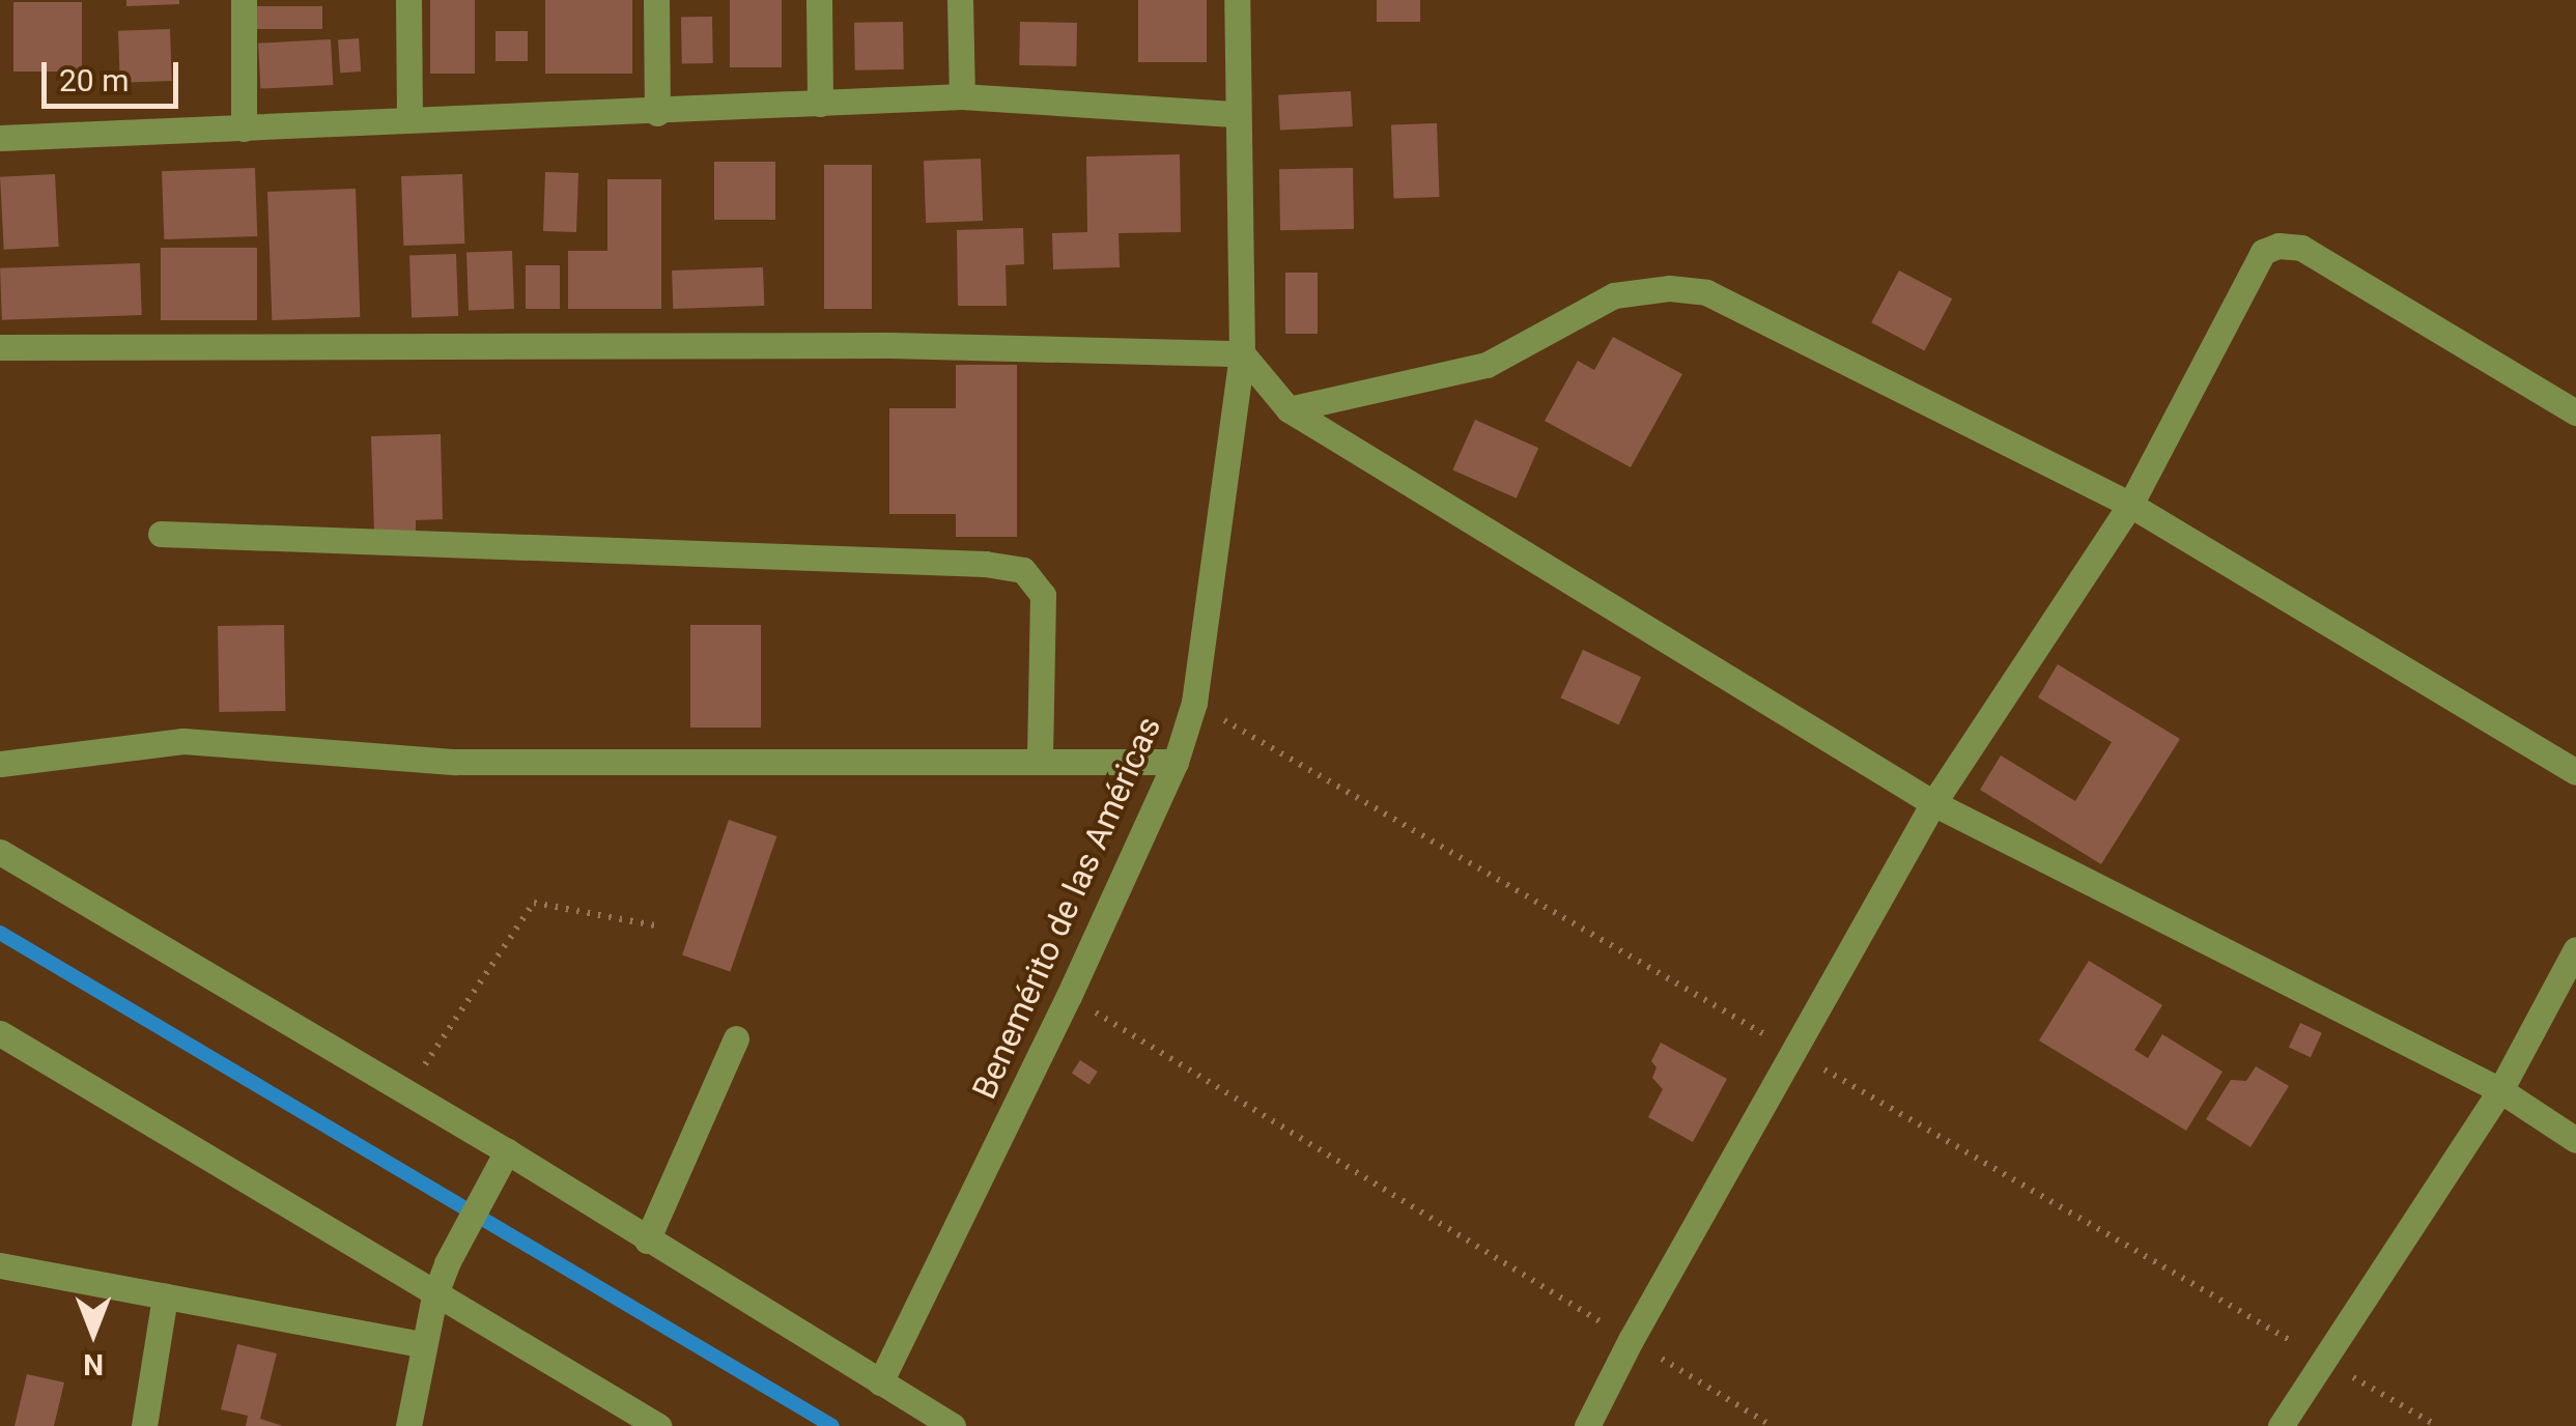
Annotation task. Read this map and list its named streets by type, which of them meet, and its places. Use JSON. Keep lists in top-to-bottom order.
{
  "streets": {
    "street": ["Benemérito de las Américas"]
  },
  "scale_bar": "20 m",
  "north": "bottom"
}
